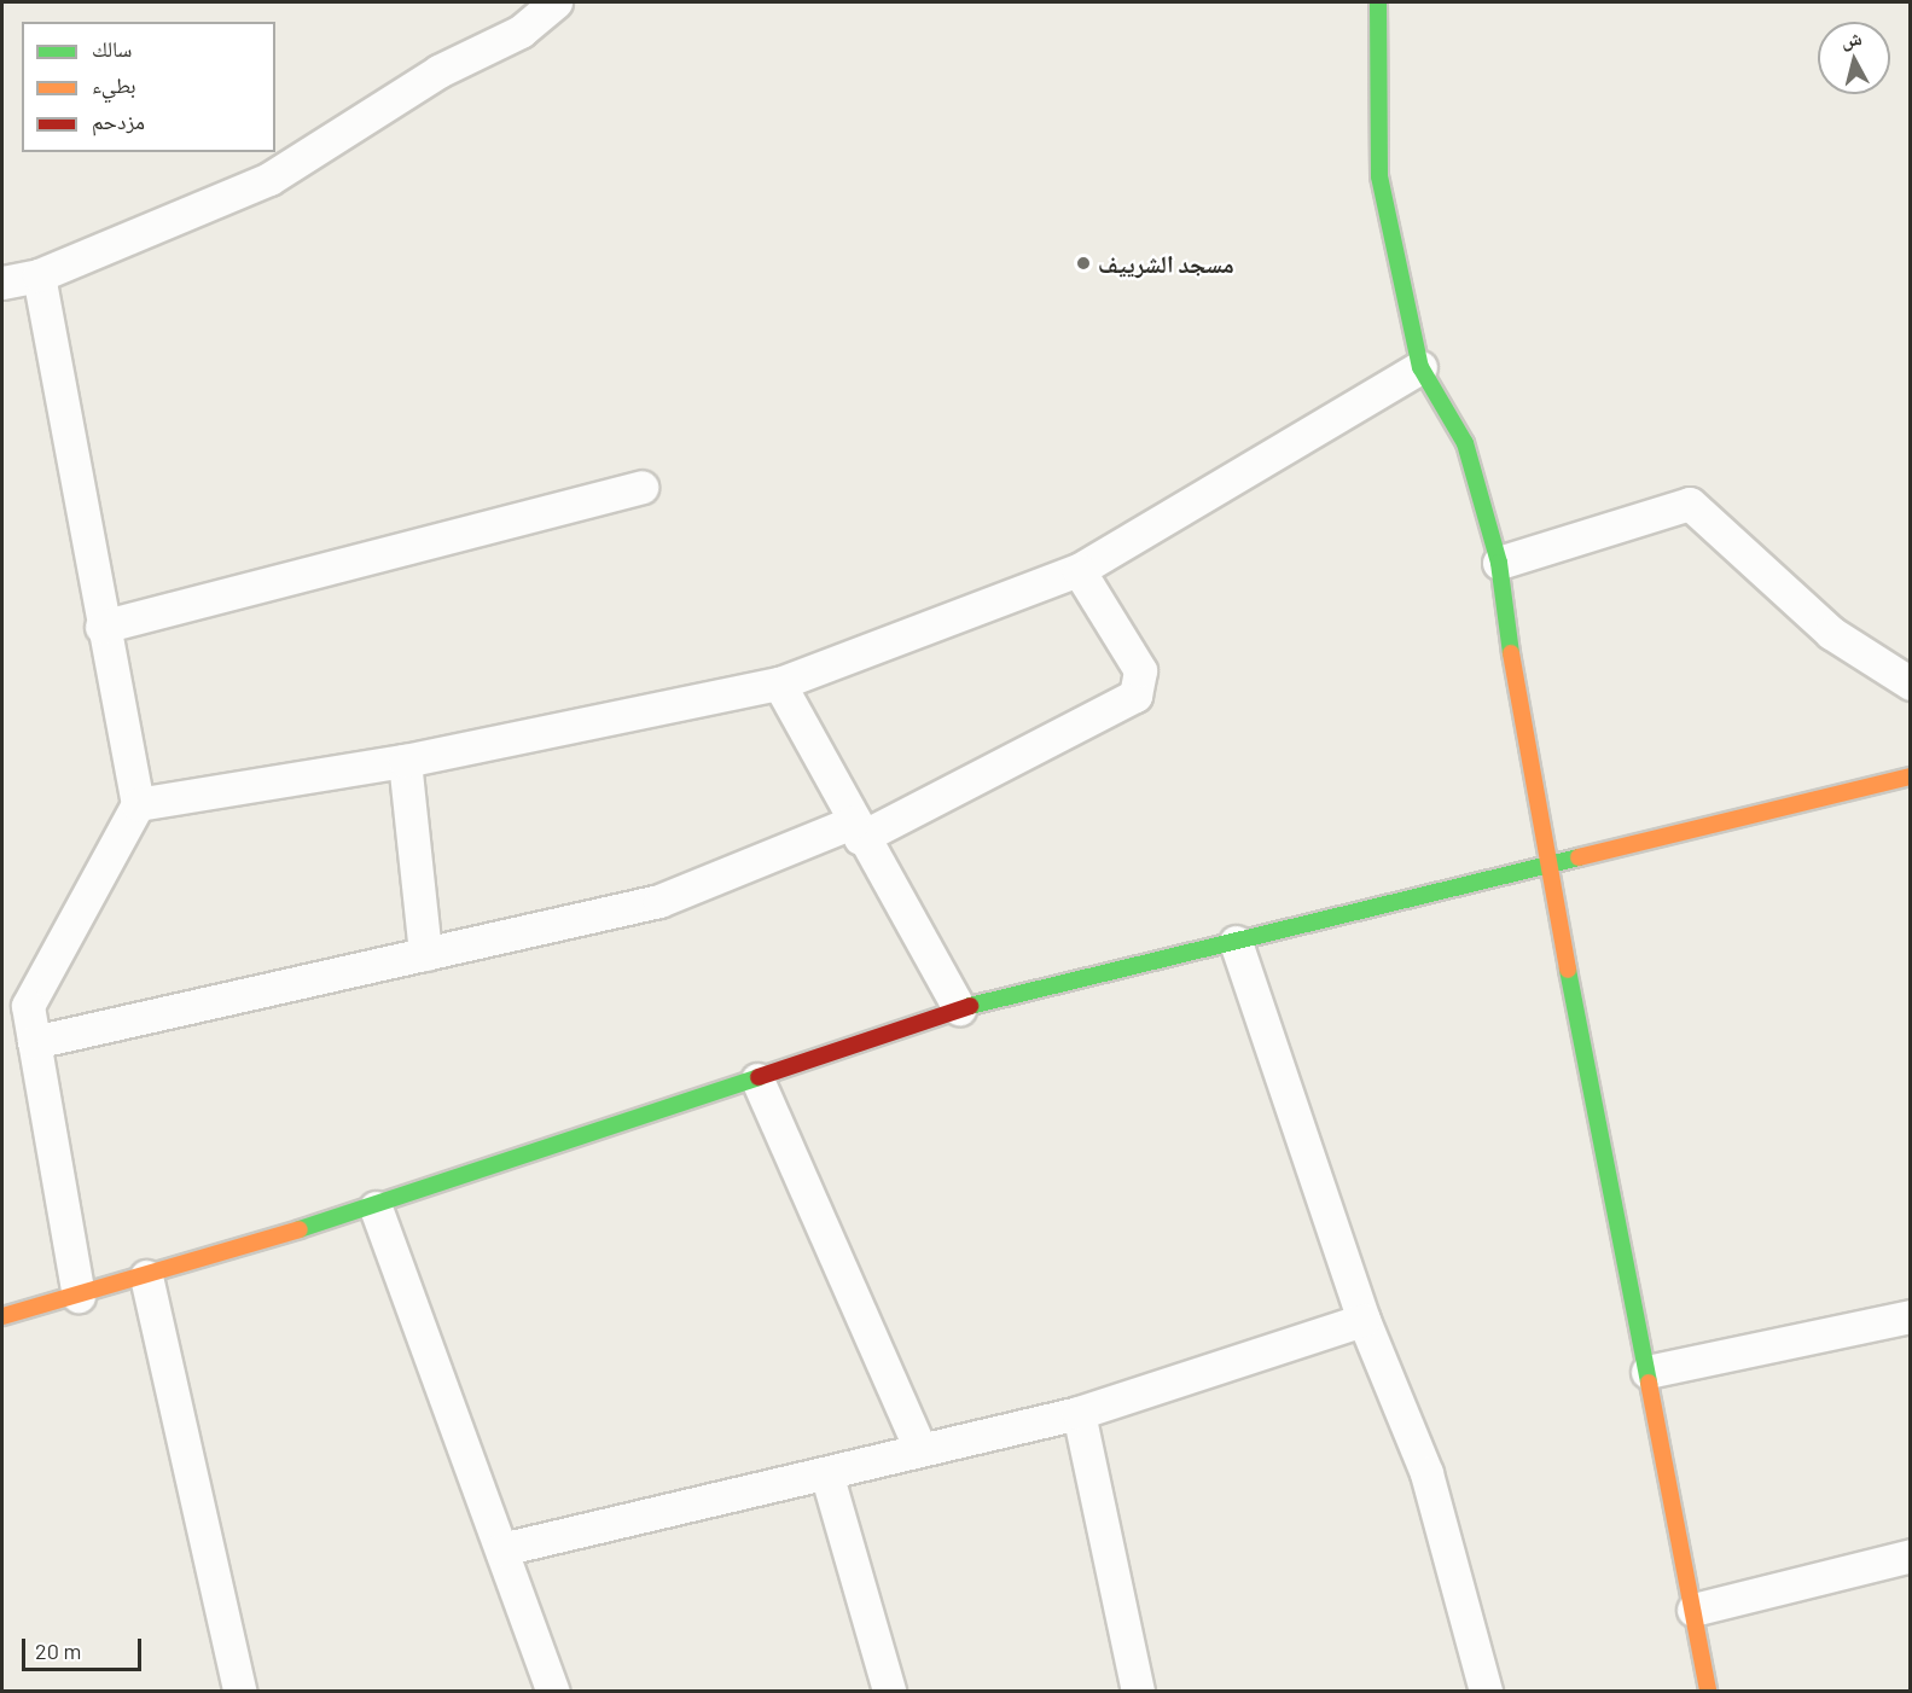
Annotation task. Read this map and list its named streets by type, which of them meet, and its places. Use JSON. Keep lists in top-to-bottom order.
{
  "places": ["مسجد الشرييف"],
  "legend": ["سالك", "بطيء", "مزدحم"],
  "scale_bar": "20 m",
  "north": "top"
}
